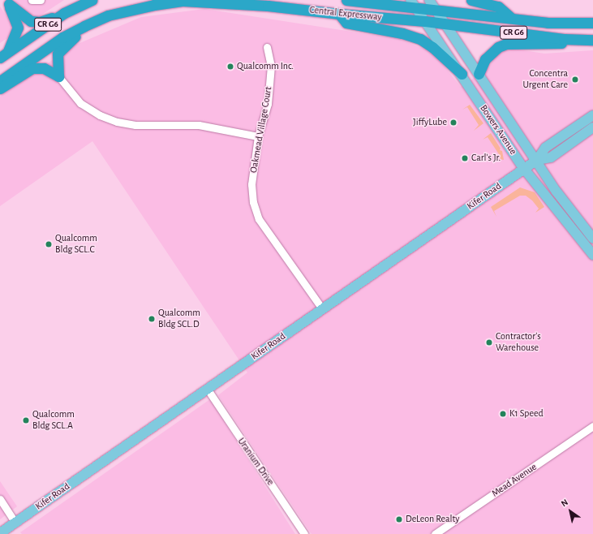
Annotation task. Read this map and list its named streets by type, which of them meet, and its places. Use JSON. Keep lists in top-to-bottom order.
{
  "streets": {
    "highway": ["Central Expressway", "CR G6"],
    "main road": ["Bowers Avenue", "Kifer Road"],
    "street": ["Oakmead Village Court", "Uranium Drive", "Mead Avenue"]
  },
  "crossings": [
    ["Central Expressway", "Bowers Avenue"],
    ["Oakmead Village Court", "Kifer Road"],
    ["Bowers Avenue", "Kifer Road"],
    ["Kifer Road", "Uranium Drive"]
  ],
  "places": [
    "Qualcomm Inc.",
    "Concentra Urgent Care",
    "JiffyLube",
    "Carl's Jr.",
    "Qualcomm Bldg SCL.C",
    "Qualcomm Bldg SCL.D",
    "Contractor's Warehouse",
    "K1 Speed",
    "Qualcomm Bldg SCL.A",
    "DeLeon Realty"
  ],
  "north": "top left"
}
